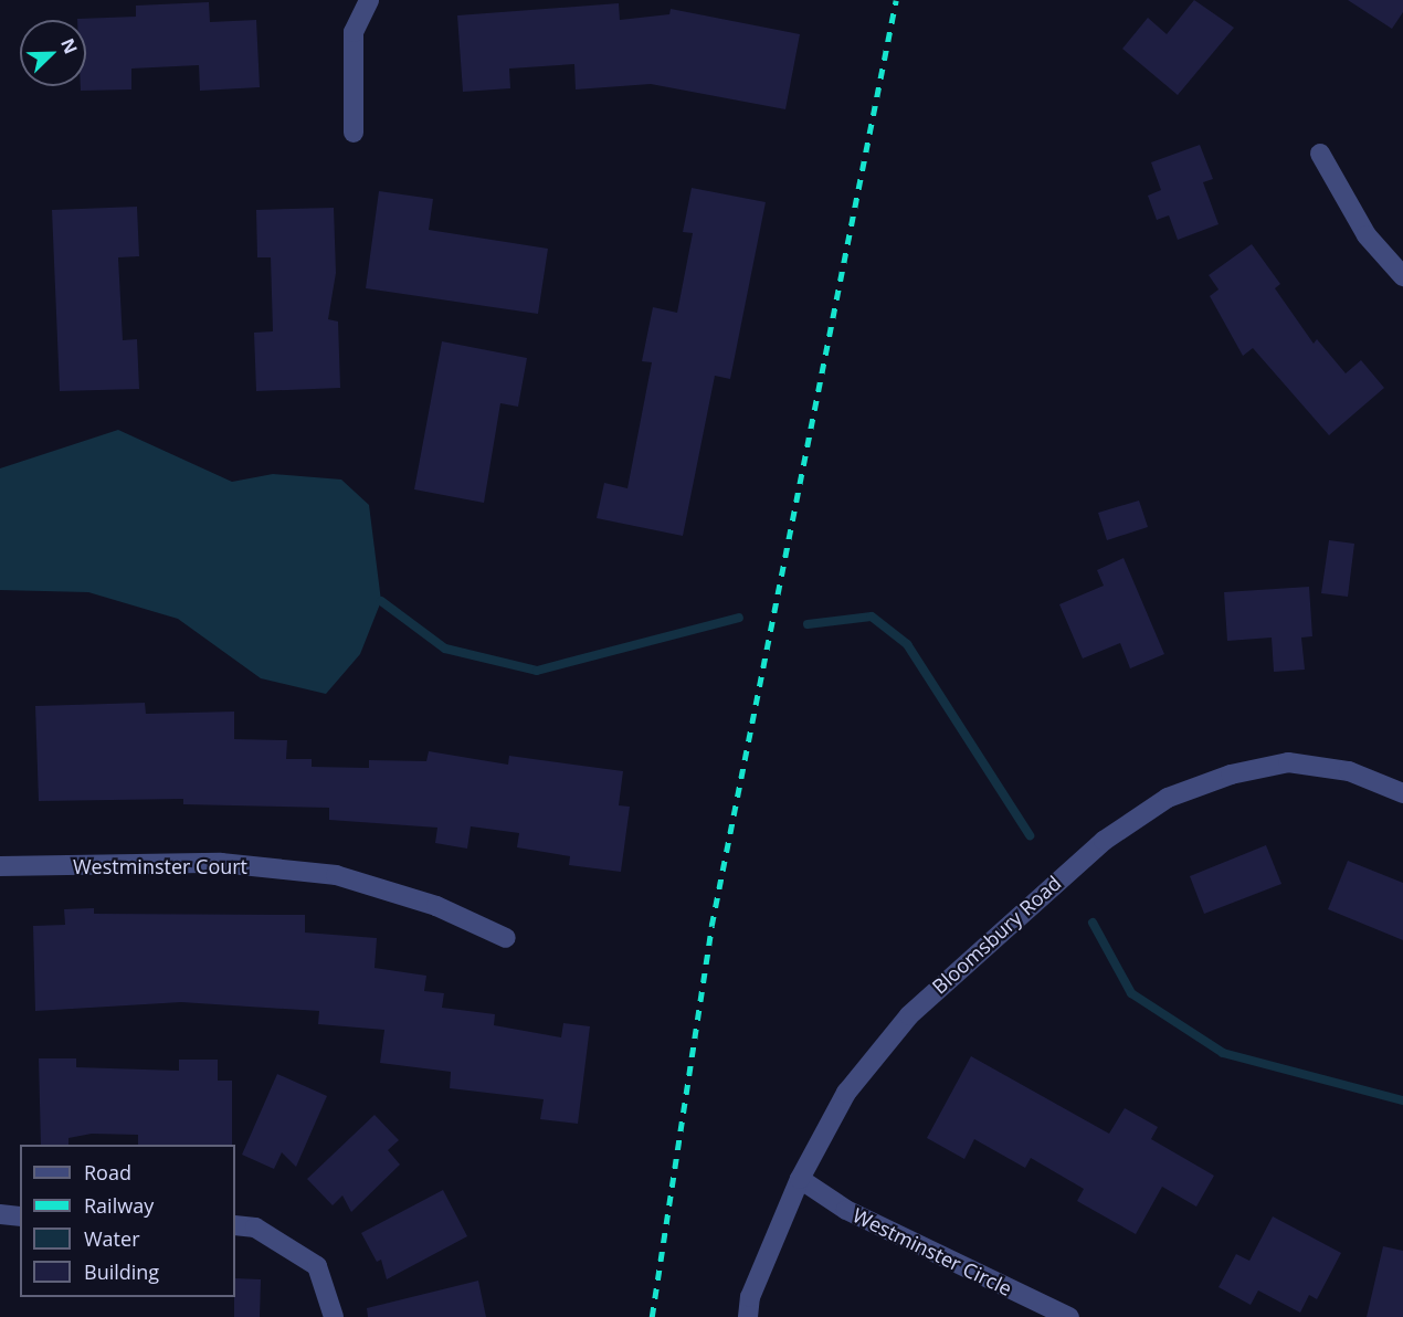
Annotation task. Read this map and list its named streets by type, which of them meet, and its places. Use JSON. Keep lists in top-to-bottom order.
{
  "streets": {
    "street": ["Westminster Court", "Bloomsbury Road", "Westminster Circle"]
  },
  "crossings": [
    ["Bloomsbury Road", "Westminster Circle"]
  ],
  "legend": [
    "Road",
    "Railway",
    "Water",
    "Building"
  ],
  "north": "top right"
}
